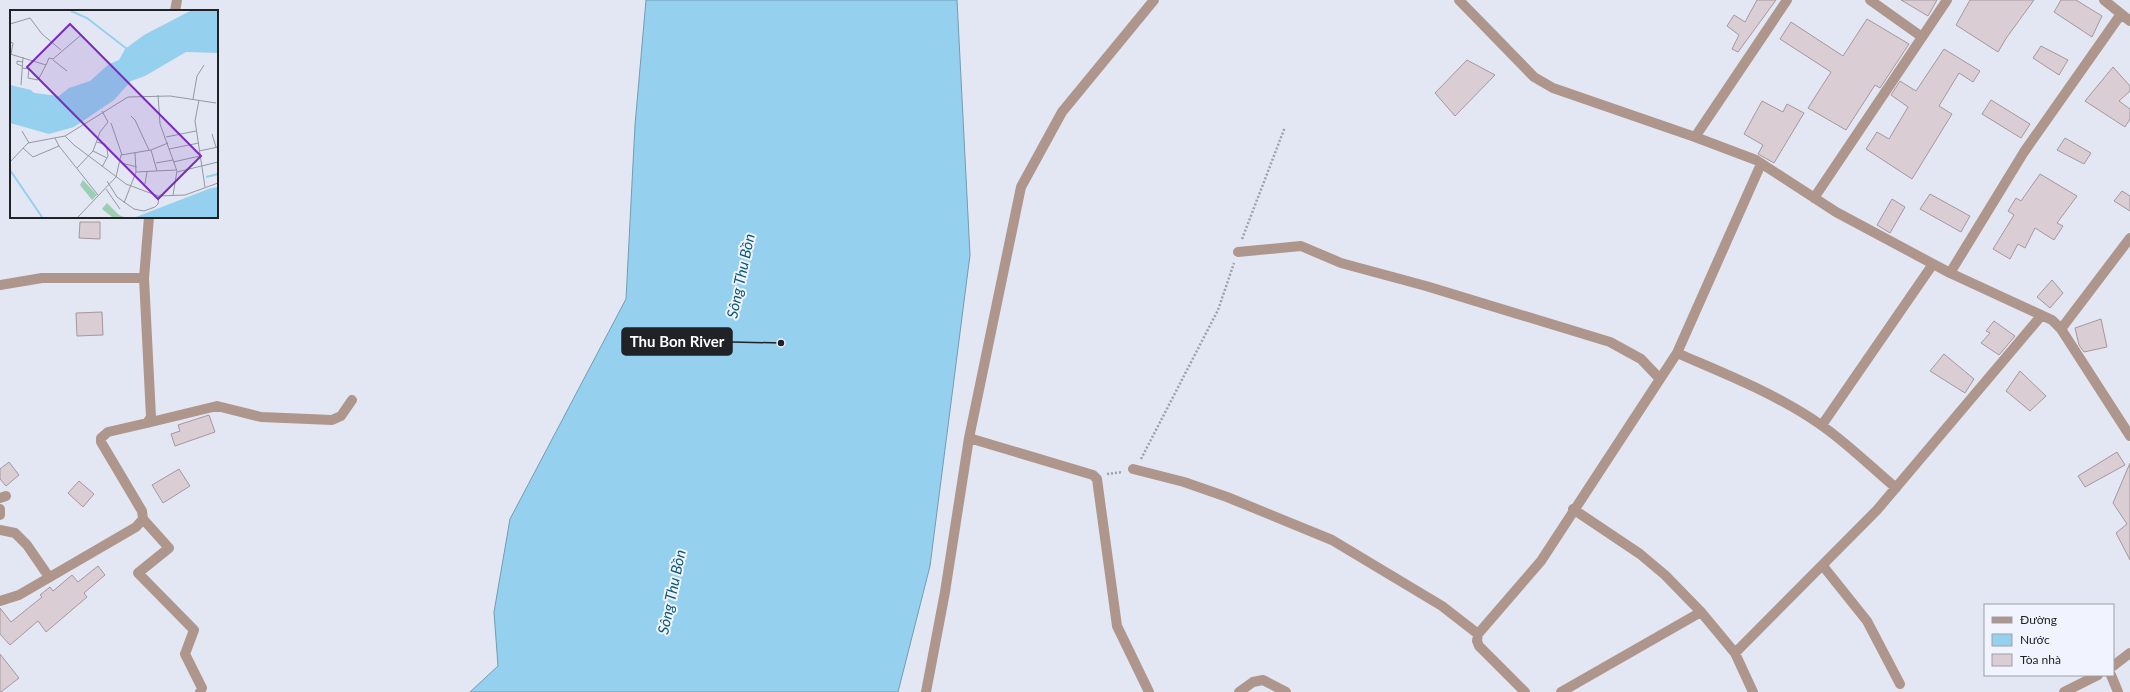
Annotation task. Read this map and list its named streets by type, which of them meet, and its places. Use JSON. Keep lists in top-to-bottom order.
{
  "water": ["Sông Thu Bồn"],
  "places": ["Thu Bon River"],
  "legend": ["Đường", "Nước", "Tòa nhà"]
}
